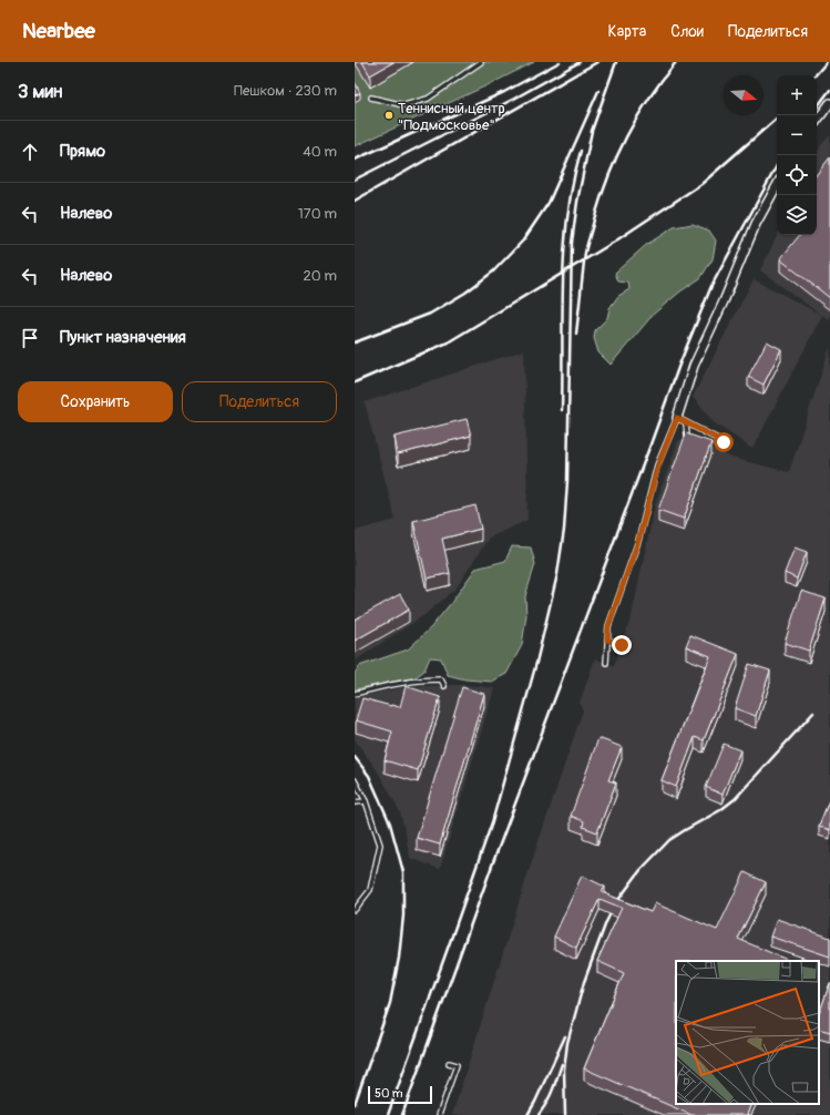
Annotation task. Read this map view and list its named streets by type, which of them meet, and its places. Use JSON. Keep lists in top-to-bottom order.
{
  "places": ["Теннисный центр \"Подмосковье\""],
  "scale_bar": "50 m",
  "north": "right",
  "page": {
    "header": "Nearbee",
    "nav": ["Карта", "Слои", "Поделиться"],
    "heading": ["3 мин", "Пешком · 230 m"],
    "map_buttons": ["+", "−"],
    "list": [
      ["Прямо", "40 m"],
      ["Налево", "170 m"],
      ["Налево", "20 m"],
      "Пункт назначения"
    ],
    "buttons": ["Сохранить", "Поделиться"],
    "scale": "50 m"
  }
}
